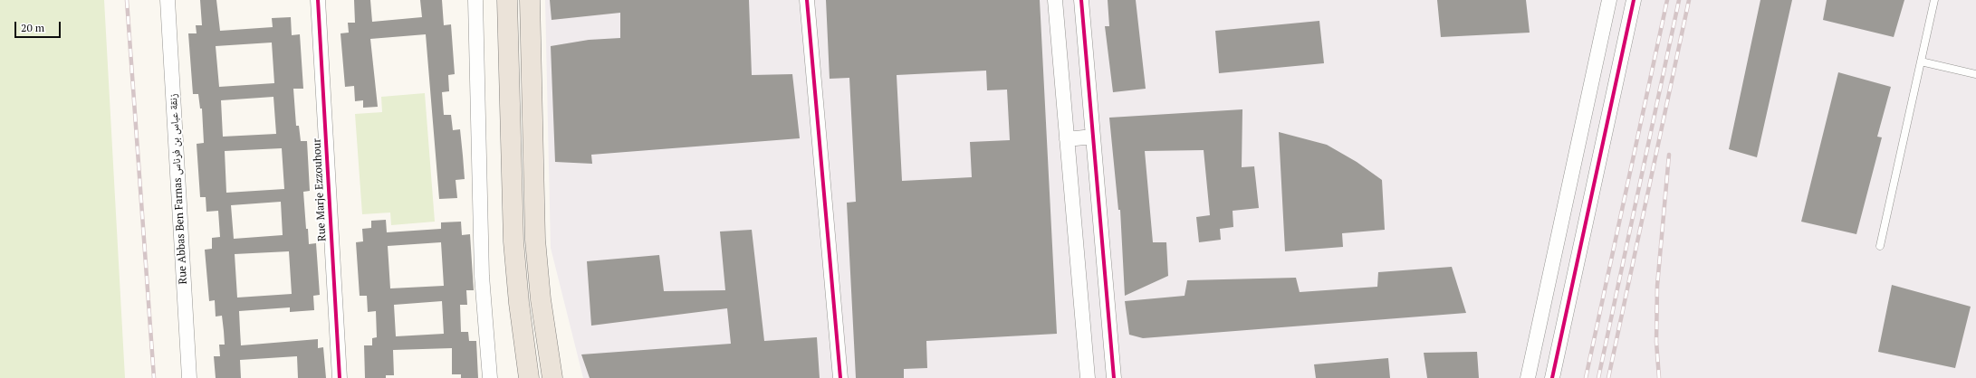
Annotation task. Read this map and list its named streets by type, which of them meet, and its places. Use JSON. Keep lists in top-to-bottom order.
{
  "streets": {
    "street": ["Rue Abbas Ben Farnas زنقة عباس بن فرناس", "Rue Marje Ezzouhour"]
  },
  "scale_bar": "20 m"
}
